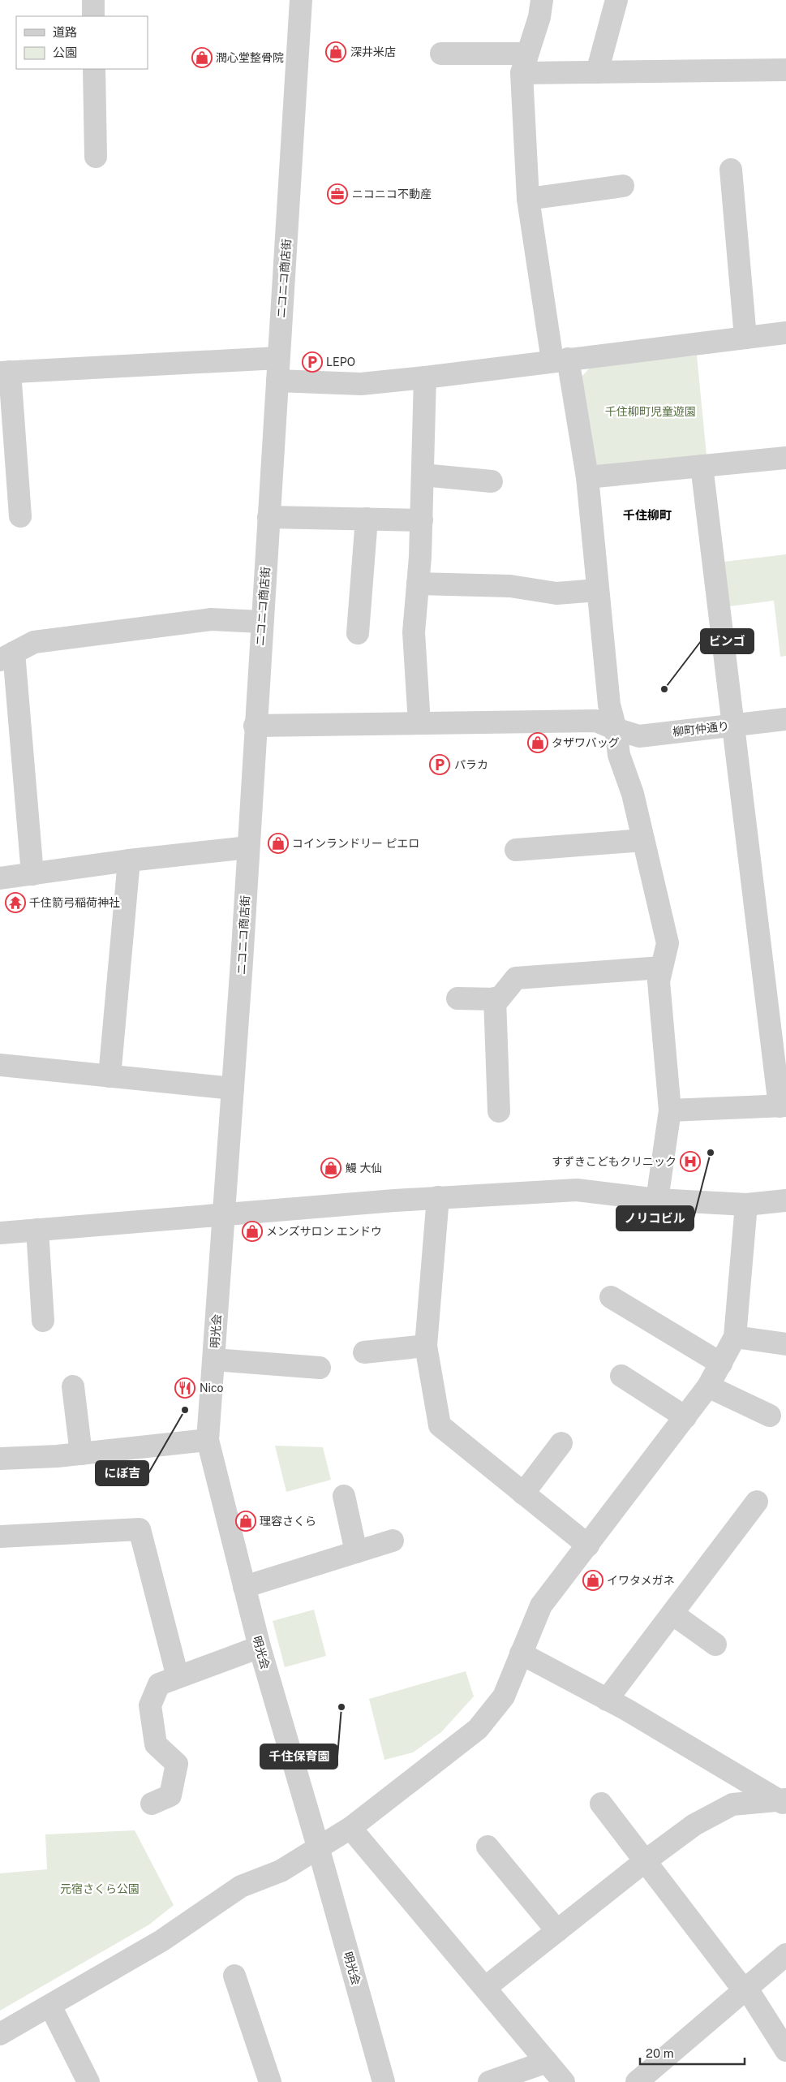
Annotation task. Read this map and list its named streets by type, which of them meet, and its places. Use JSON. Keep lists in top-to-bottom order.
{
  "streets": {
    "street": ["ニコニコ商店街", "柳町仲通り", "明光会"]
  },
  "crossings": [
    ["ニコニコ商店街", "柳町仲通り"],
    ["ニコニコ商店街", "明光会"]
  ],
  "districts": ["千住柳町"],
  "parks": ["千住柳町児童遊園", "元宿さくら公園"],
  "places": {
    "shop": [
      "深井米店",
      "潤心堂整骨院",
      "タザワバッグ",
      "コインランドリー ピエロ",
      "鰻 大仙",
      "メンズサロン エンドウ",
      "理容さくら",
      "イワタメガネ"
    ],
    "office": ["ニコニコ不動産"],
    "parking": ["LEPO", "パラカ"],
    "other": [
      "ビンゴ",
      "ノリコビル",
      "にぼ吉",
      "千住保育園"
    ],
    "temple": ["千住箭弓稲荷神社"],
    "hospital": ["すずきこどもクリニック"],
    "restaurant": ["Nico"]
  },
  "legend": ["道路", "公園"],
  "scale_bar": "20 m"
}
